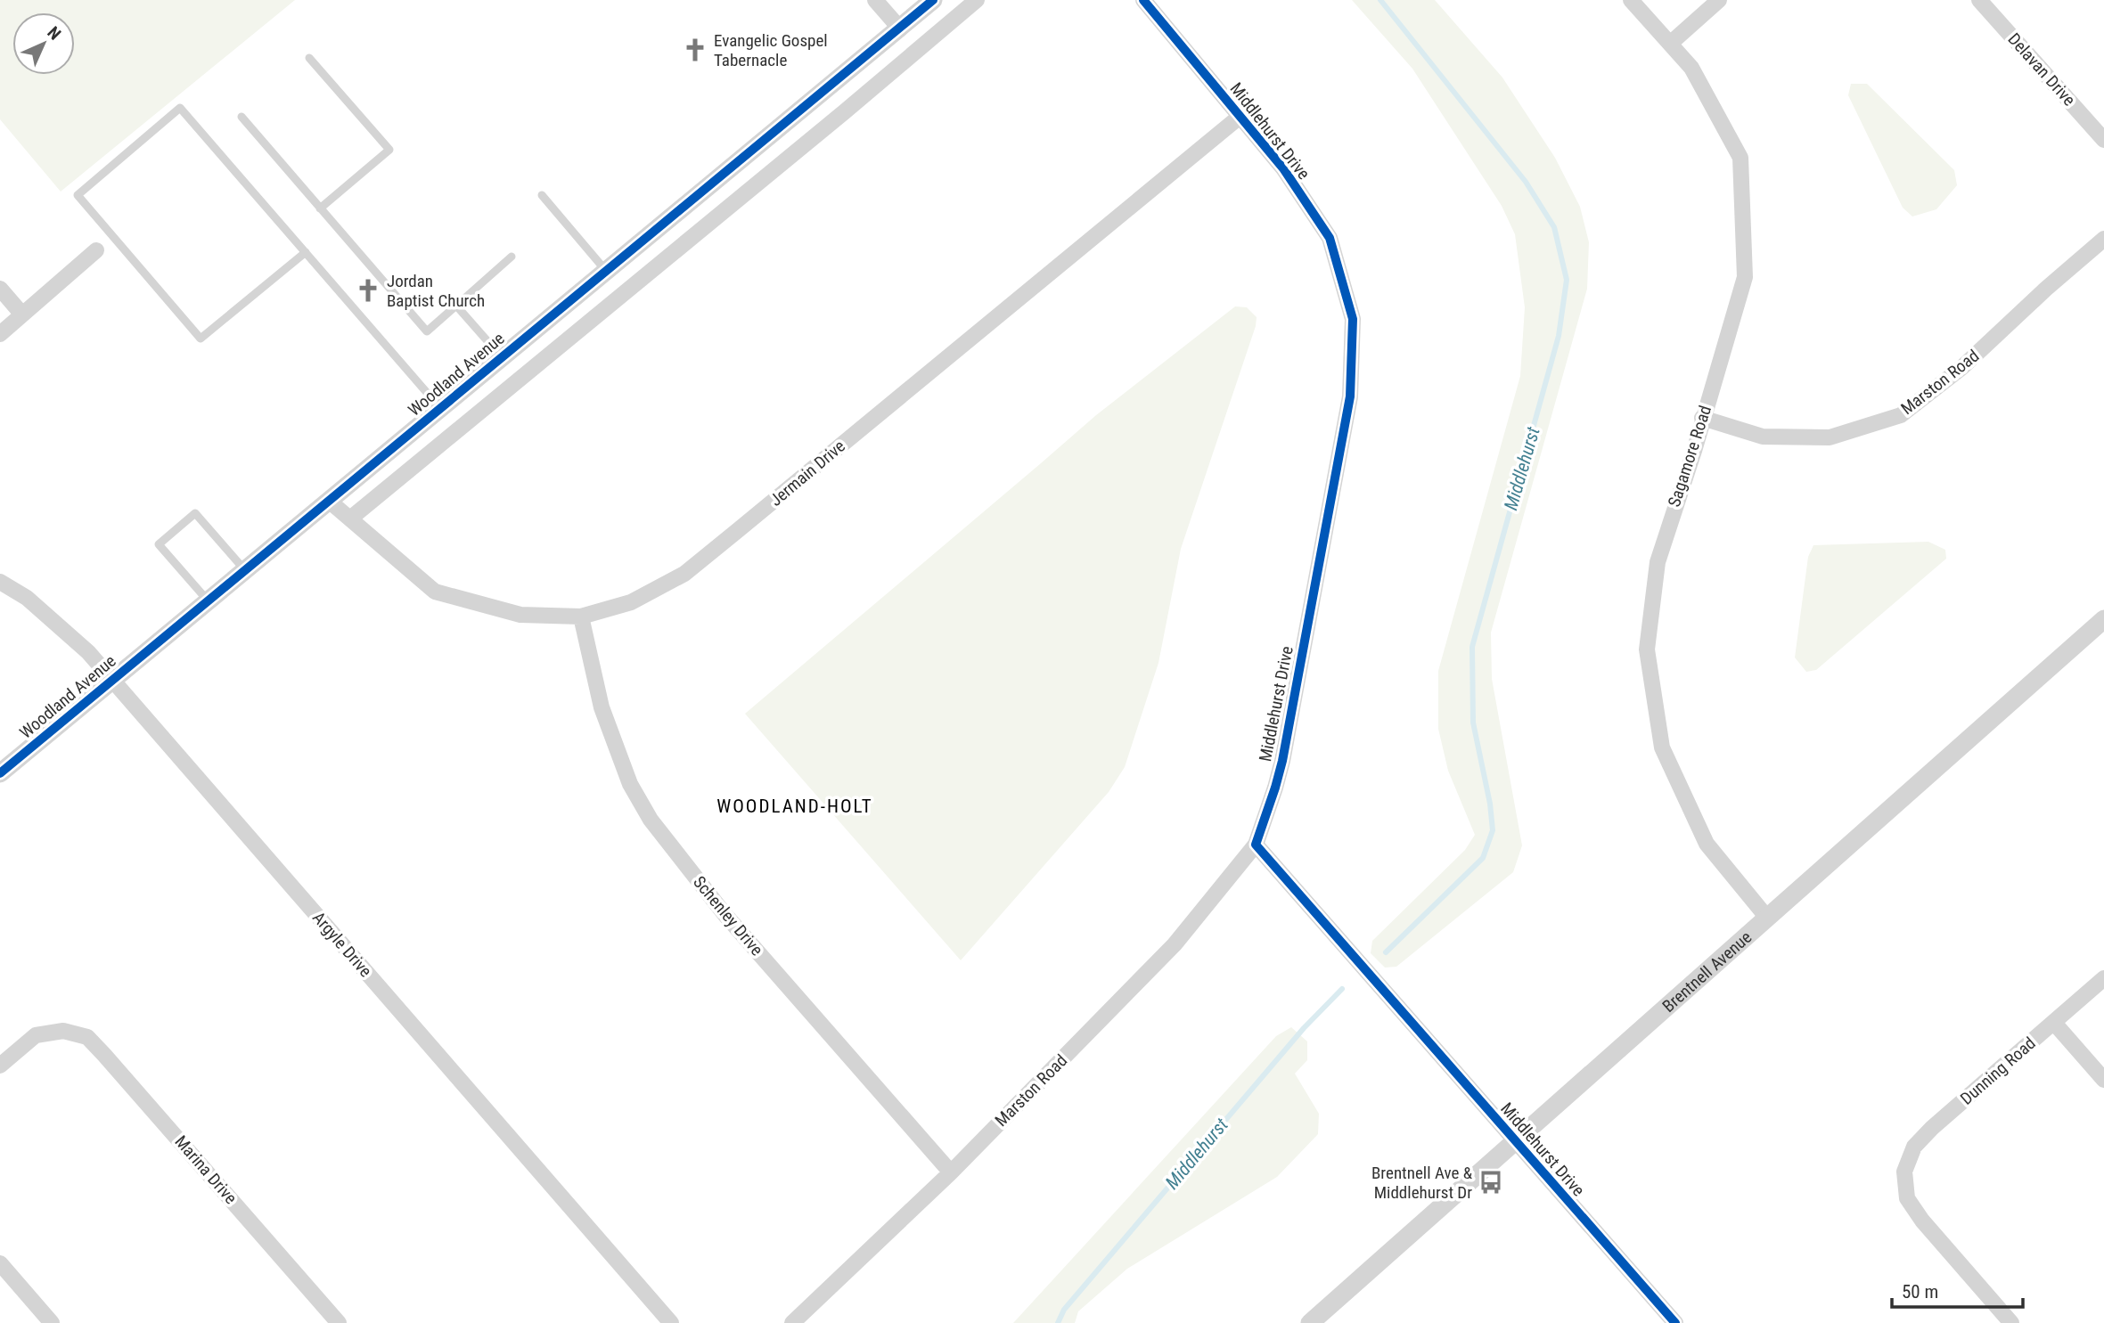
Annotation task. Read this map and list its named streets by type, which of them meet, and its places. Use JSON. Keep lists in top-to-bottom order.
{
  "streets": {
    "street": [
      "Delavan Drive",
      "Middlehurst Drive",
      "Woodland Avenue",
      "Marston Road",
      "Sagamore Road",
      "Jermain Drive",
      "Schenley Drive",
      "Argyle Drive",
      "Brentnell Avenue",
      "Dunning Road",
      "Marina Drive"
    ]
  },
  "crossings": [
    ["Middlehurst Drive", "Marston Road"],
    ["Middlehurst Drive", "Jermain Drive"],
    ["Middlehurst Drive", "Brentnell Avenue"],
    ["Woodland Avenue", "Jermain Drive"],
    ["Woodland Avenue", "Argyle Drive"],
    ["Marston Road", "Sagamore Road"],
    ["Marston Road", "Schenley Drive"],
    ["Sagamore Road", "Brentnell Avenue"],
    ["Jermain Drive", "Schenley Drive"]
  ],
  "districts": ["WOODLAND-HOLT"],
  "water": ["Middlehurst"],
  "places": {
    "church": ["Evangelic Gospel Tabernacle", "Jordan Baptist Church"],
    "bus stop": ["Brentnell Ave & Middlehurst Dr"]
  },
  "scale_bar": "50 m",
  "north": "top right"
}
